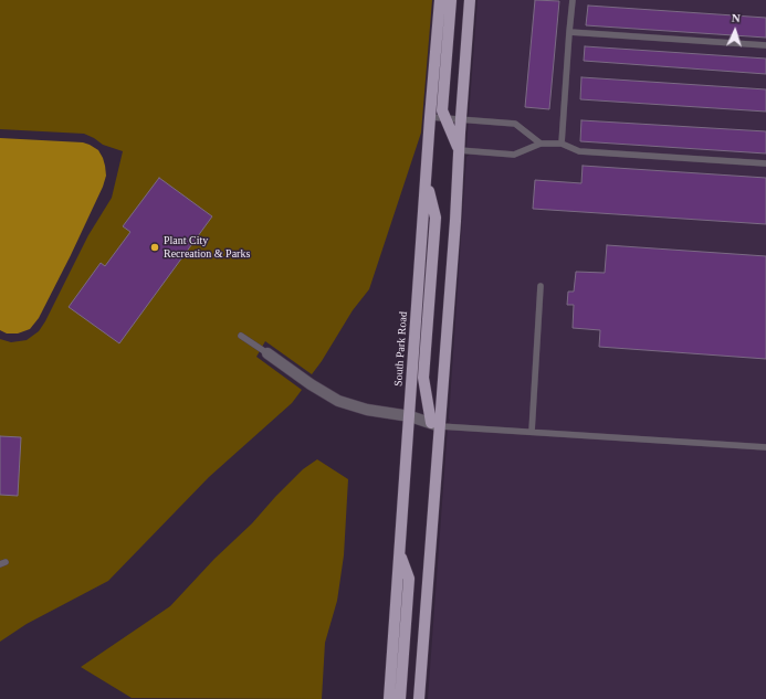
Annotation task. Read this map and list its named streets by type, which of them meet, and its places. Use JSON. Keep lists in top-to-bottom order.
{
  "streets": {
    "main road": ["South Park Road"]
  },
  "places": ["Plant City Recreation & Parks"],
  "north": "top"
}
